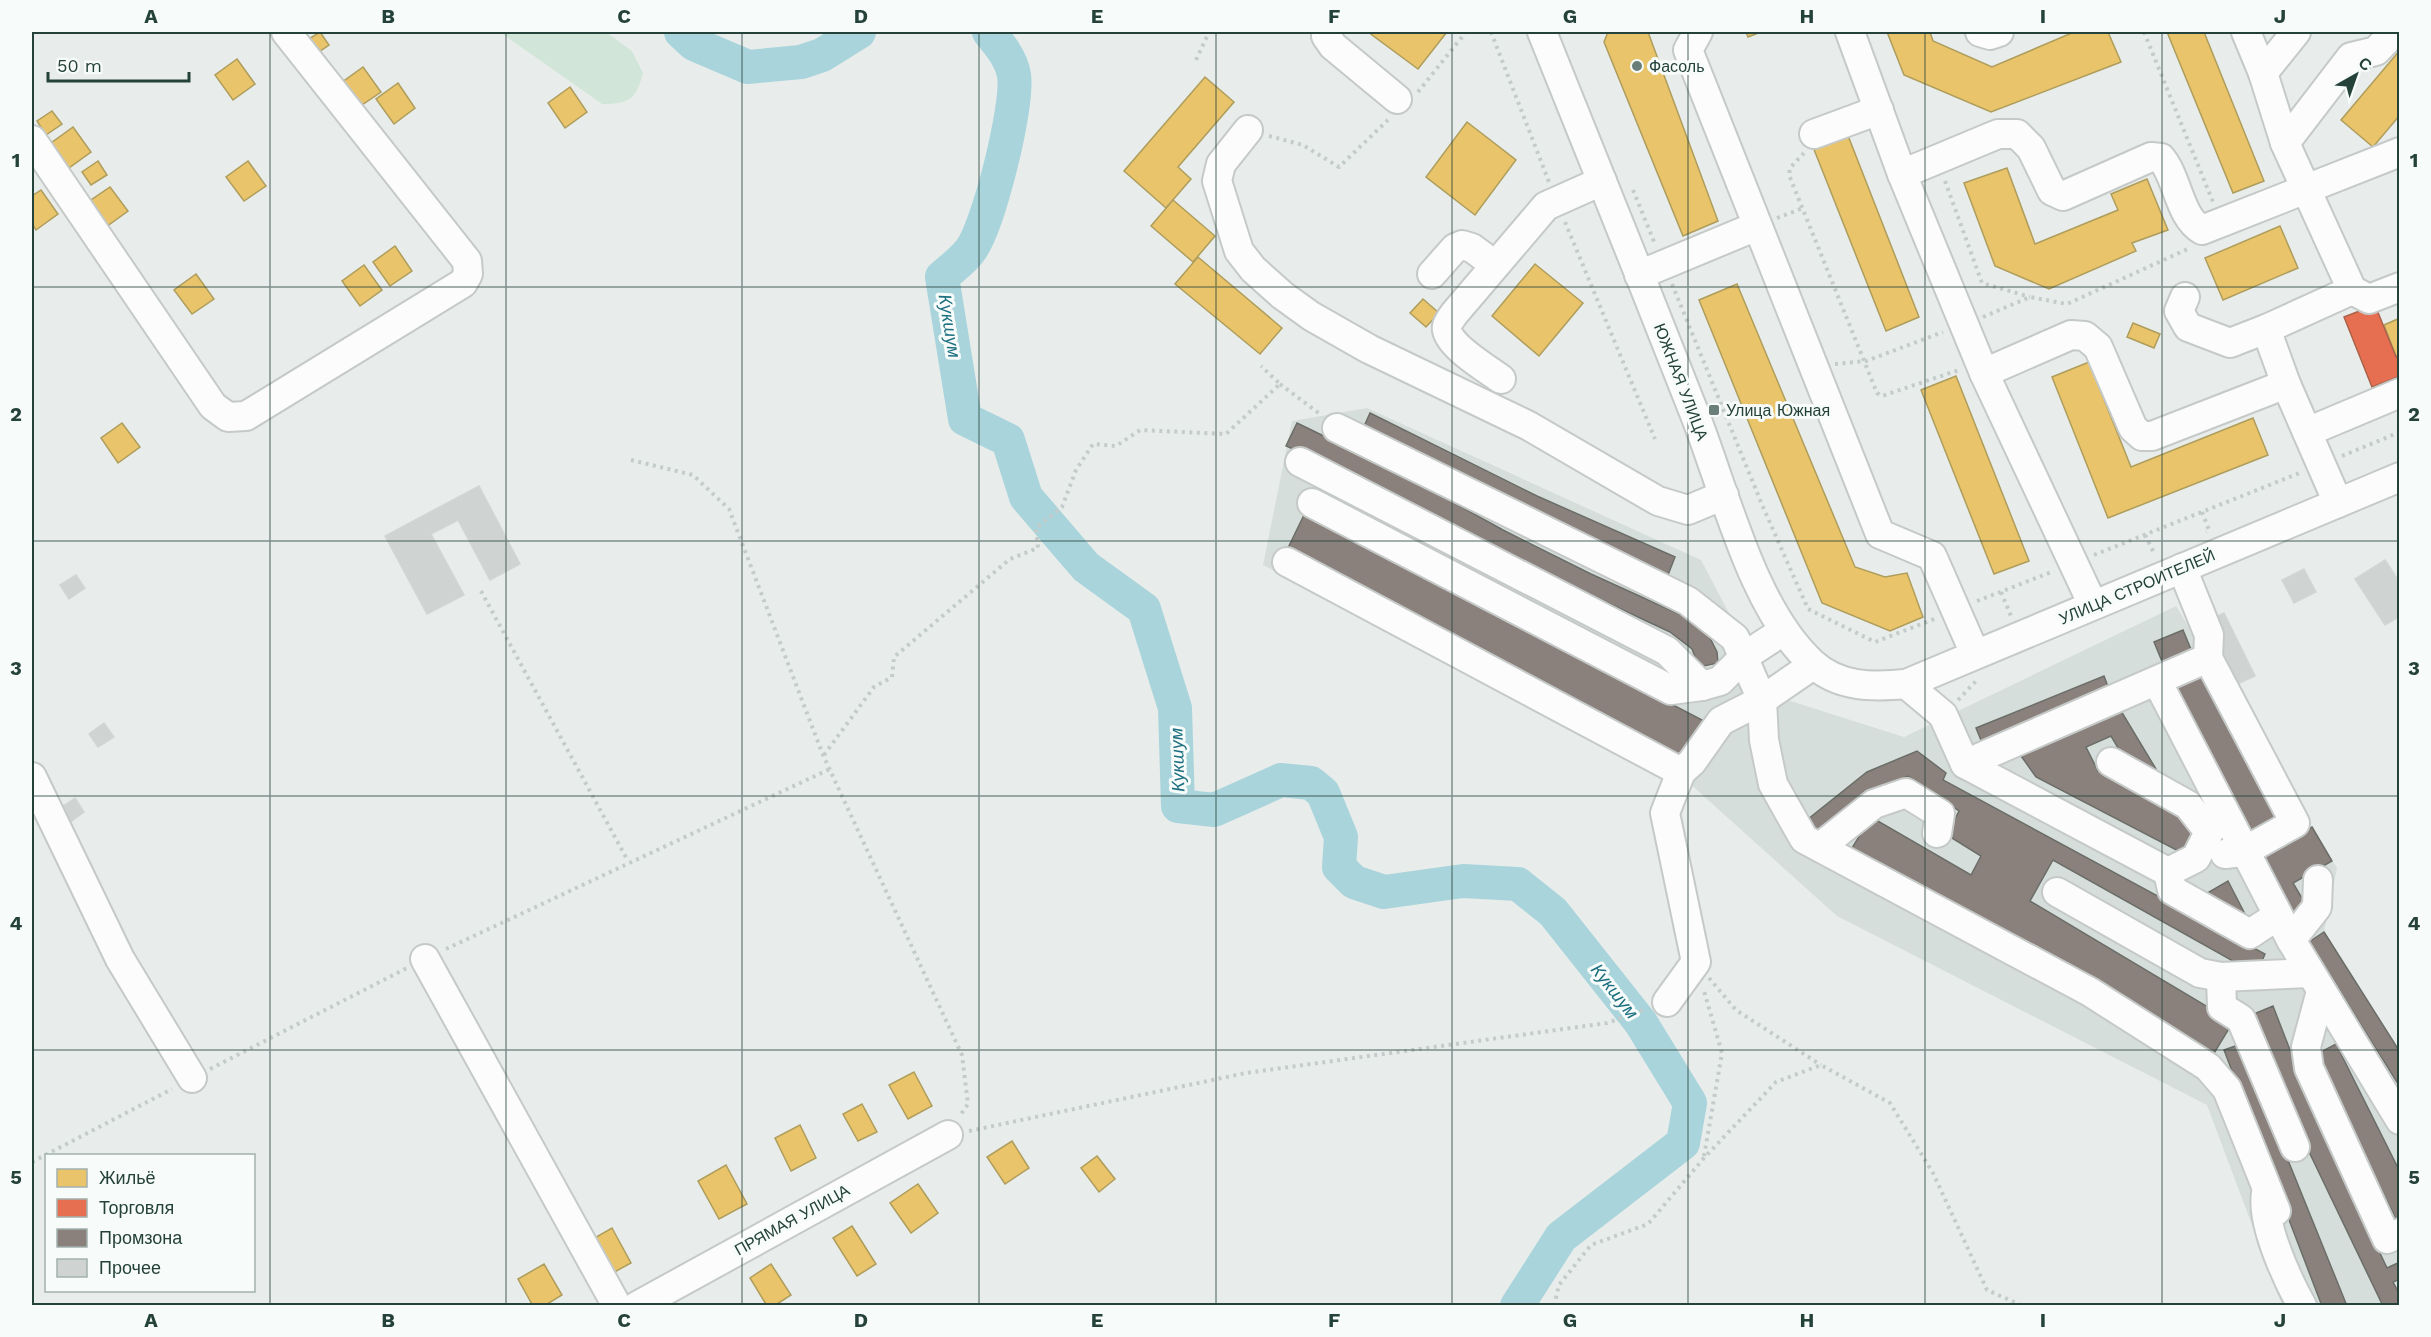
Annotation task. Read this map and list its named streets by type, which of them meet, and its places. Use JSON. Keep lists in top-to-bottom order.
{
  "streets": {
    "street": ["ЮЖНАЯ УЛИЦА", "УЛИЦА СТРОИТЕЛЕЙ", "ПРЯМАЯ УЛИЦА"]
  },
  "crossings": [
    ["ЮЖНАЯ УЛИЦА", "УЛИЦА СТРОИТЕЛЕЙ"]
  ],
  "water": ["Кукшум"],
  "places": {
    "other": ["Фасоль"],
    "transit": ["Улица Южная"]
  },
  "legend": [
    "Жильё",
    "Торговля",
    "Промзона",
    "Прочее"
  ],
  "scale_bar": "50 m",
  "north": "top right",
  "grid": {
    "columns": [
      "A",
      "B",
      "C",
      "D",
      "E",
      "F",
      "G",
      "H",
      "I",
      "J"
    ],
    "rows": [
      "1",
      "2",
      "3",
      "4",
      "5"
    ]
  }
}
